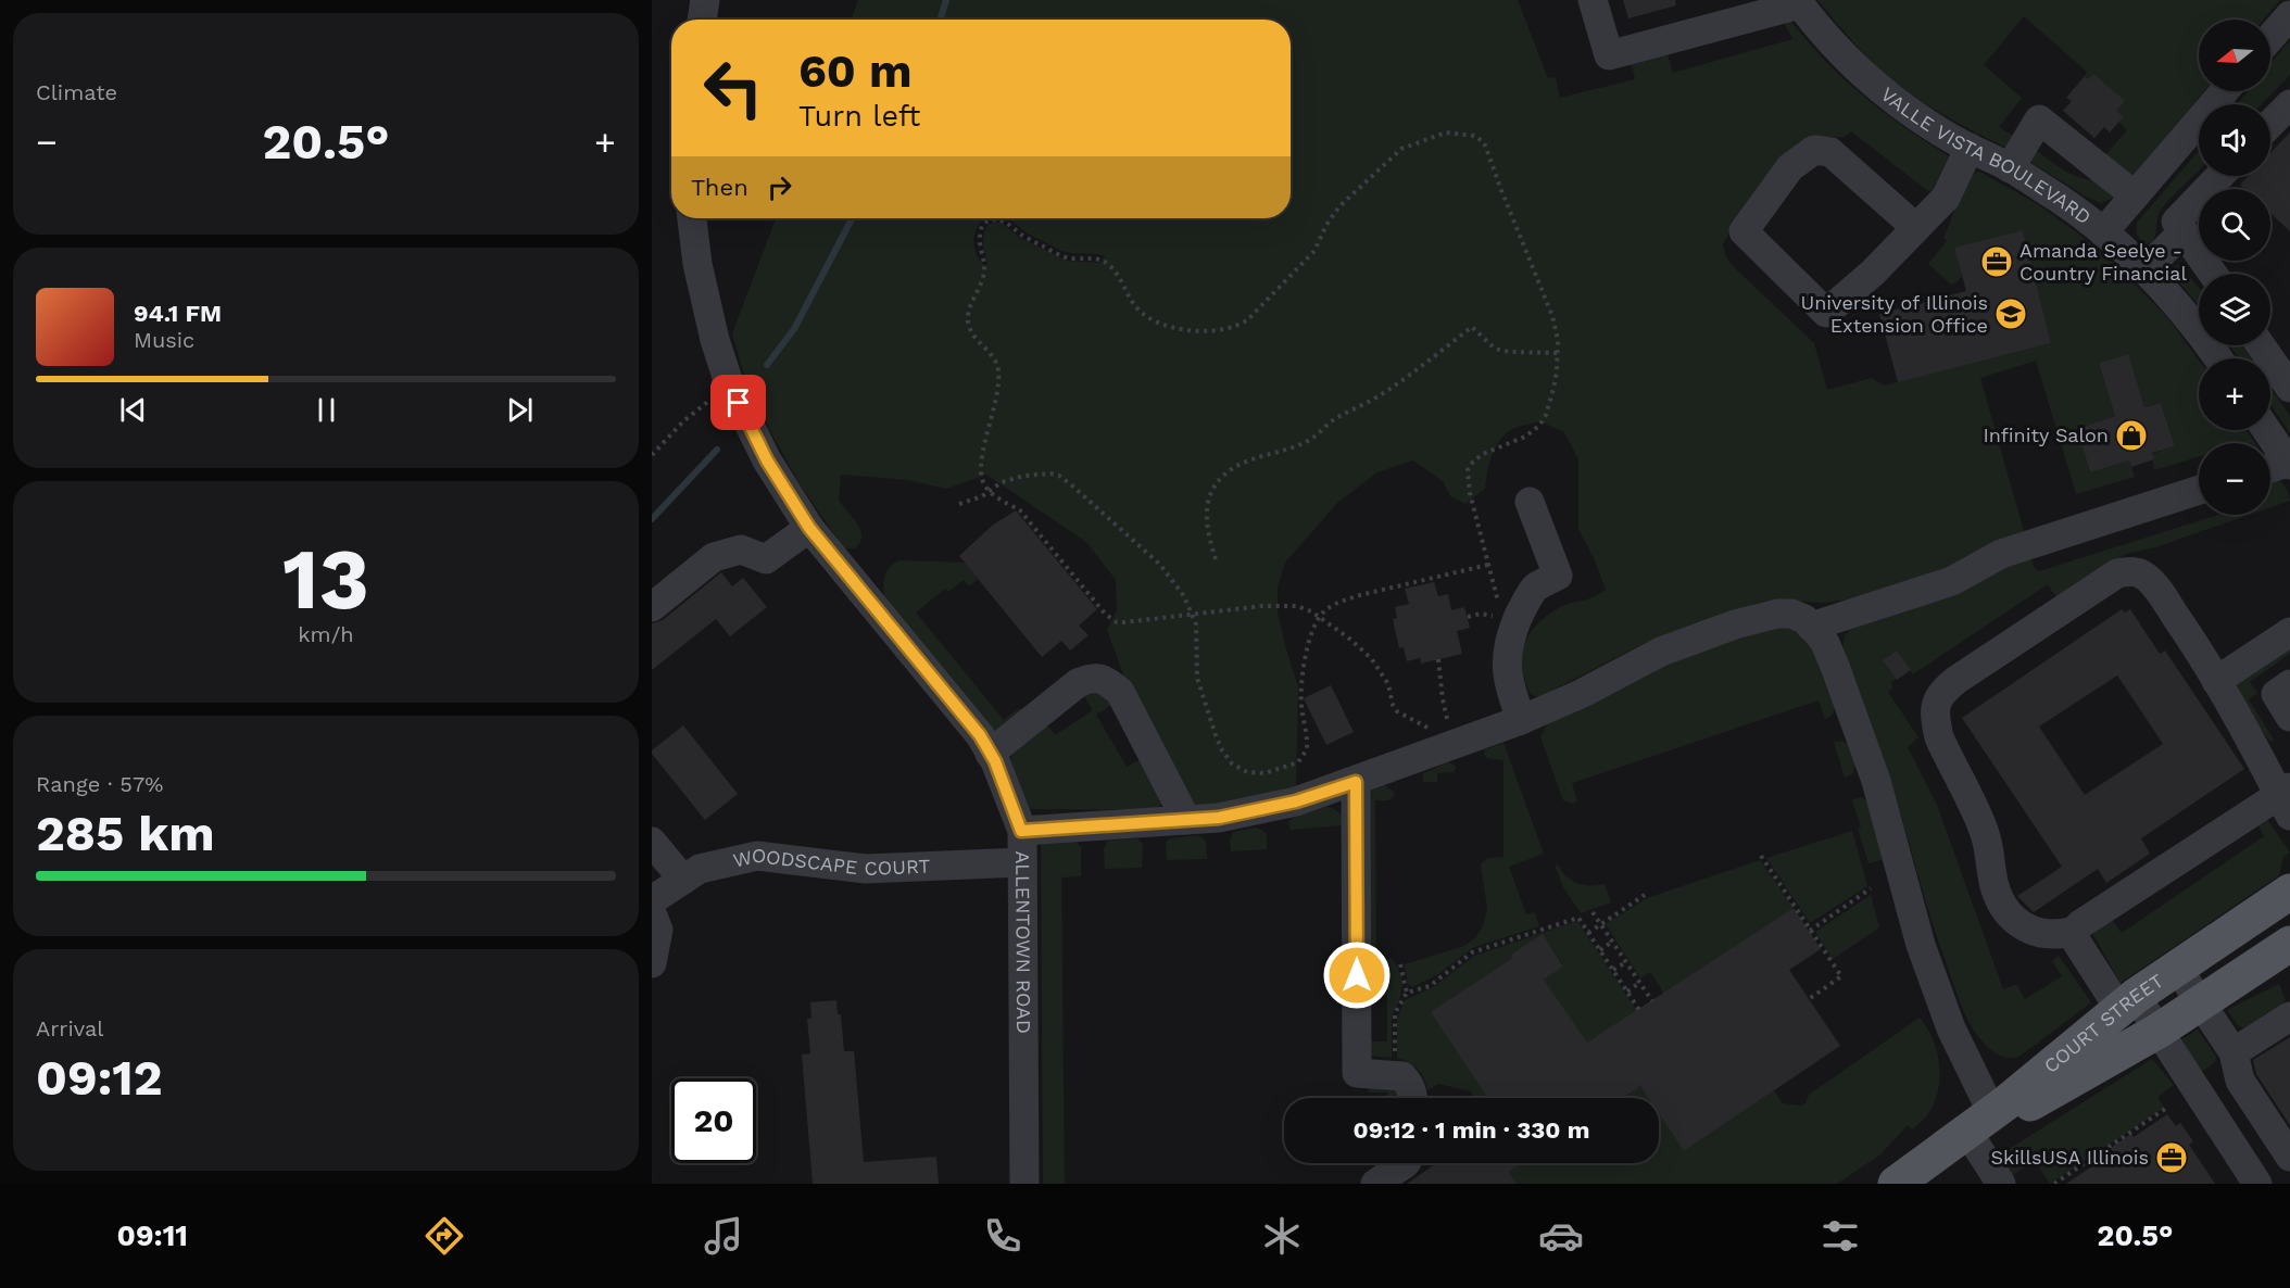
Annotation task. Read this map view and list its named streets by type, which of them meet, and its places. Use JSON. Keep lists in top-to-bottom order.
{
  "streets": {
    "main road": ["COURT STREET"],
    "street": ["VALLE VISTA BOULEVARD", "WOODSCAPE COURT", "ALLENTOWN ROAD"]
  },
  "crossings": [
    ["WOODSCAPE COURT", "ALLENTOWN ROAD"]
  ],
  "places": {
    "office": ["Amanda Seelye - Country Financial", "SkillsUSA Illinois"],
    "school or university": ["University of Illinois Extension Office"],
    "shop": ["Infinity Salon"]
  },
  "north": "left",
  "page": {
    "tile": [
      "Climate",
      ["13", "km/h"],
      ["Range · 57%", "285 km"],
      ["Arrival", "09:12"]
    ],
    "map_buttons": ["+", "−"],
    "turn": ["60 m", "Turn left"],
    "heat": ["−", "20.5°", "+"],
    "then": "Then",
    "song": ["94.1 FM", "Music"],
    "limit": "20",
    "trip": "09:12 · 1 min · 330 m",
    "tabs": ["09:11", "20.5°"]
  }
}
